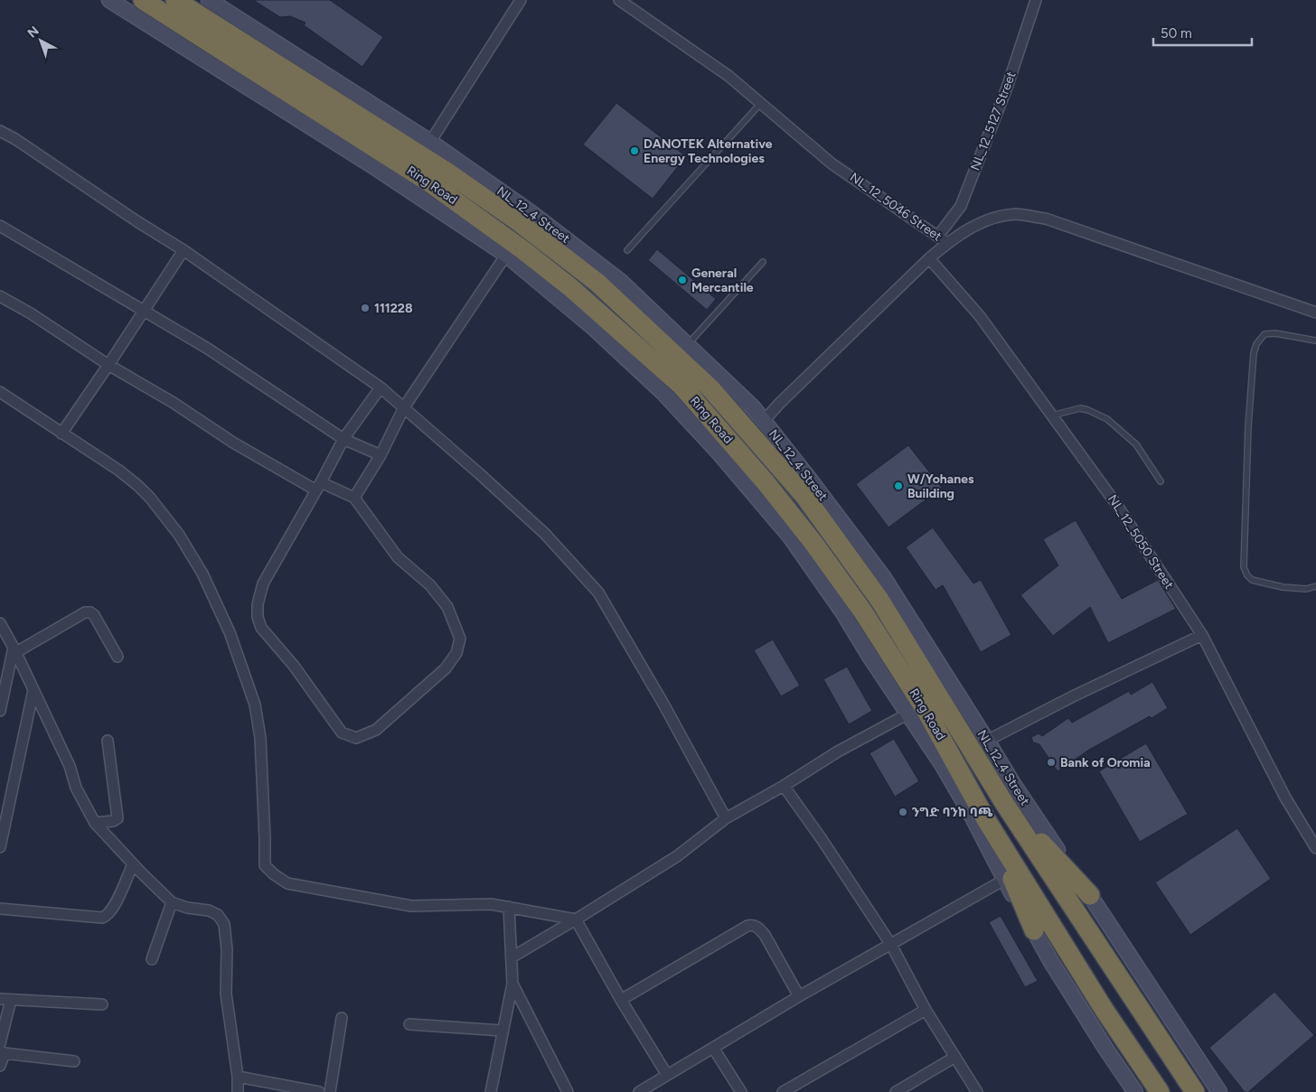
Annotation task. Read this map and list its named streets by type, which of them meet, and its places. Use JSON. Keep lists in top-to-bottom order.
{
  "streets": {
    "highway": ["Ring Road"],
    "street": [
      "NL_12_5127 Street",
      "NL_12_5046 Street",
      "NL_12_4 Street",
      "NL_12_5050 Street"
    ]
  },
  "crossings": [
    ["NL_12_5127 Street", "NL_12_5046 Street"]
  ],
  "places": [
    "DANOTEK Alternative Energy Technologies",
    "General Mercantile",
    "111228",
    "W/Yohanes Building",
    "Bank of Oromia",
    "ንግድ ባንከ ባጫ"
  ],
  "scale_bar": "50 m",
  "north": "top left"
}
